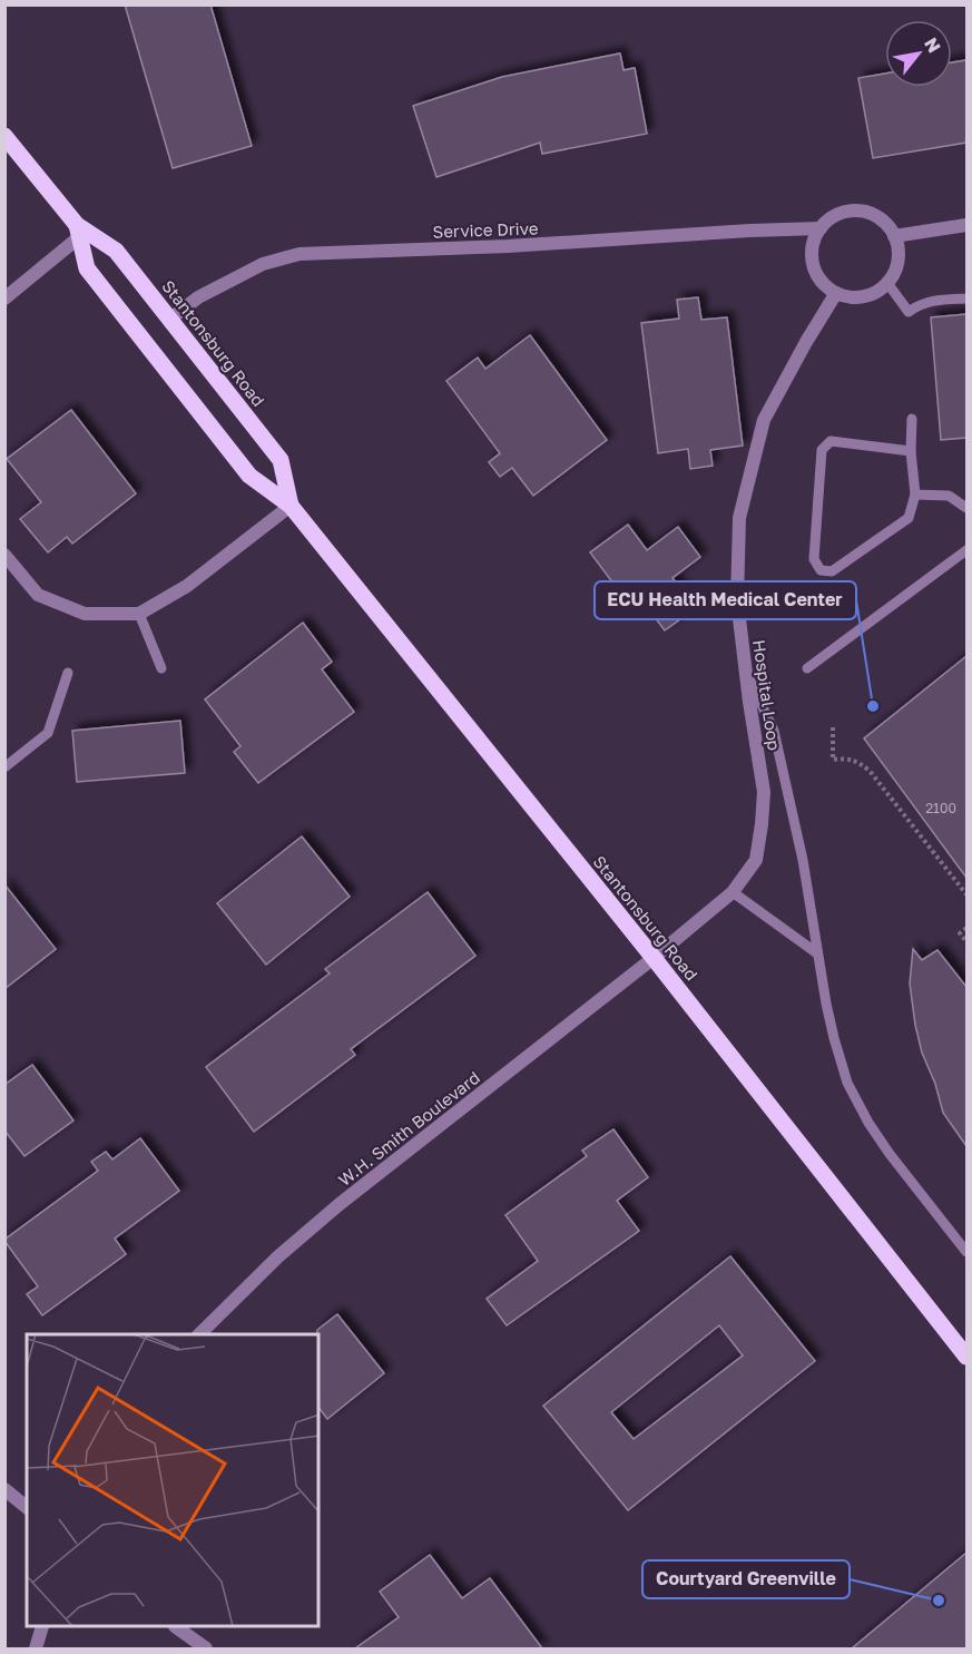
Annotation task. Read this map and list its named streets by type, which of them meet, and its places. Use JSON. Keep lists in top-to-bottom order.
{
  "streets": {
    "main road": ["Stantonsburg Road"],
    "street": ["Service Drive", "Hospital Loop", "W.H. Smith Boulevard"]
  },
  "crossings": [
    ["Service Drive", "Stantonsburg Road"],
    ["Service Drive", "Hospital Loop"],
    ["Stantonsburg Road", "Hospital Loop"],
    ["Stantonsburg Road", "W.H. Smith Boulevard"],
    ["Hospital Loop", "W.H. Smith Boulevard"]
  ],
  "places": ["ECU Health Medical Center", "Courtyard Greenville"],
  "house_numbers": ["2100"],
  "north": "top right"
}
